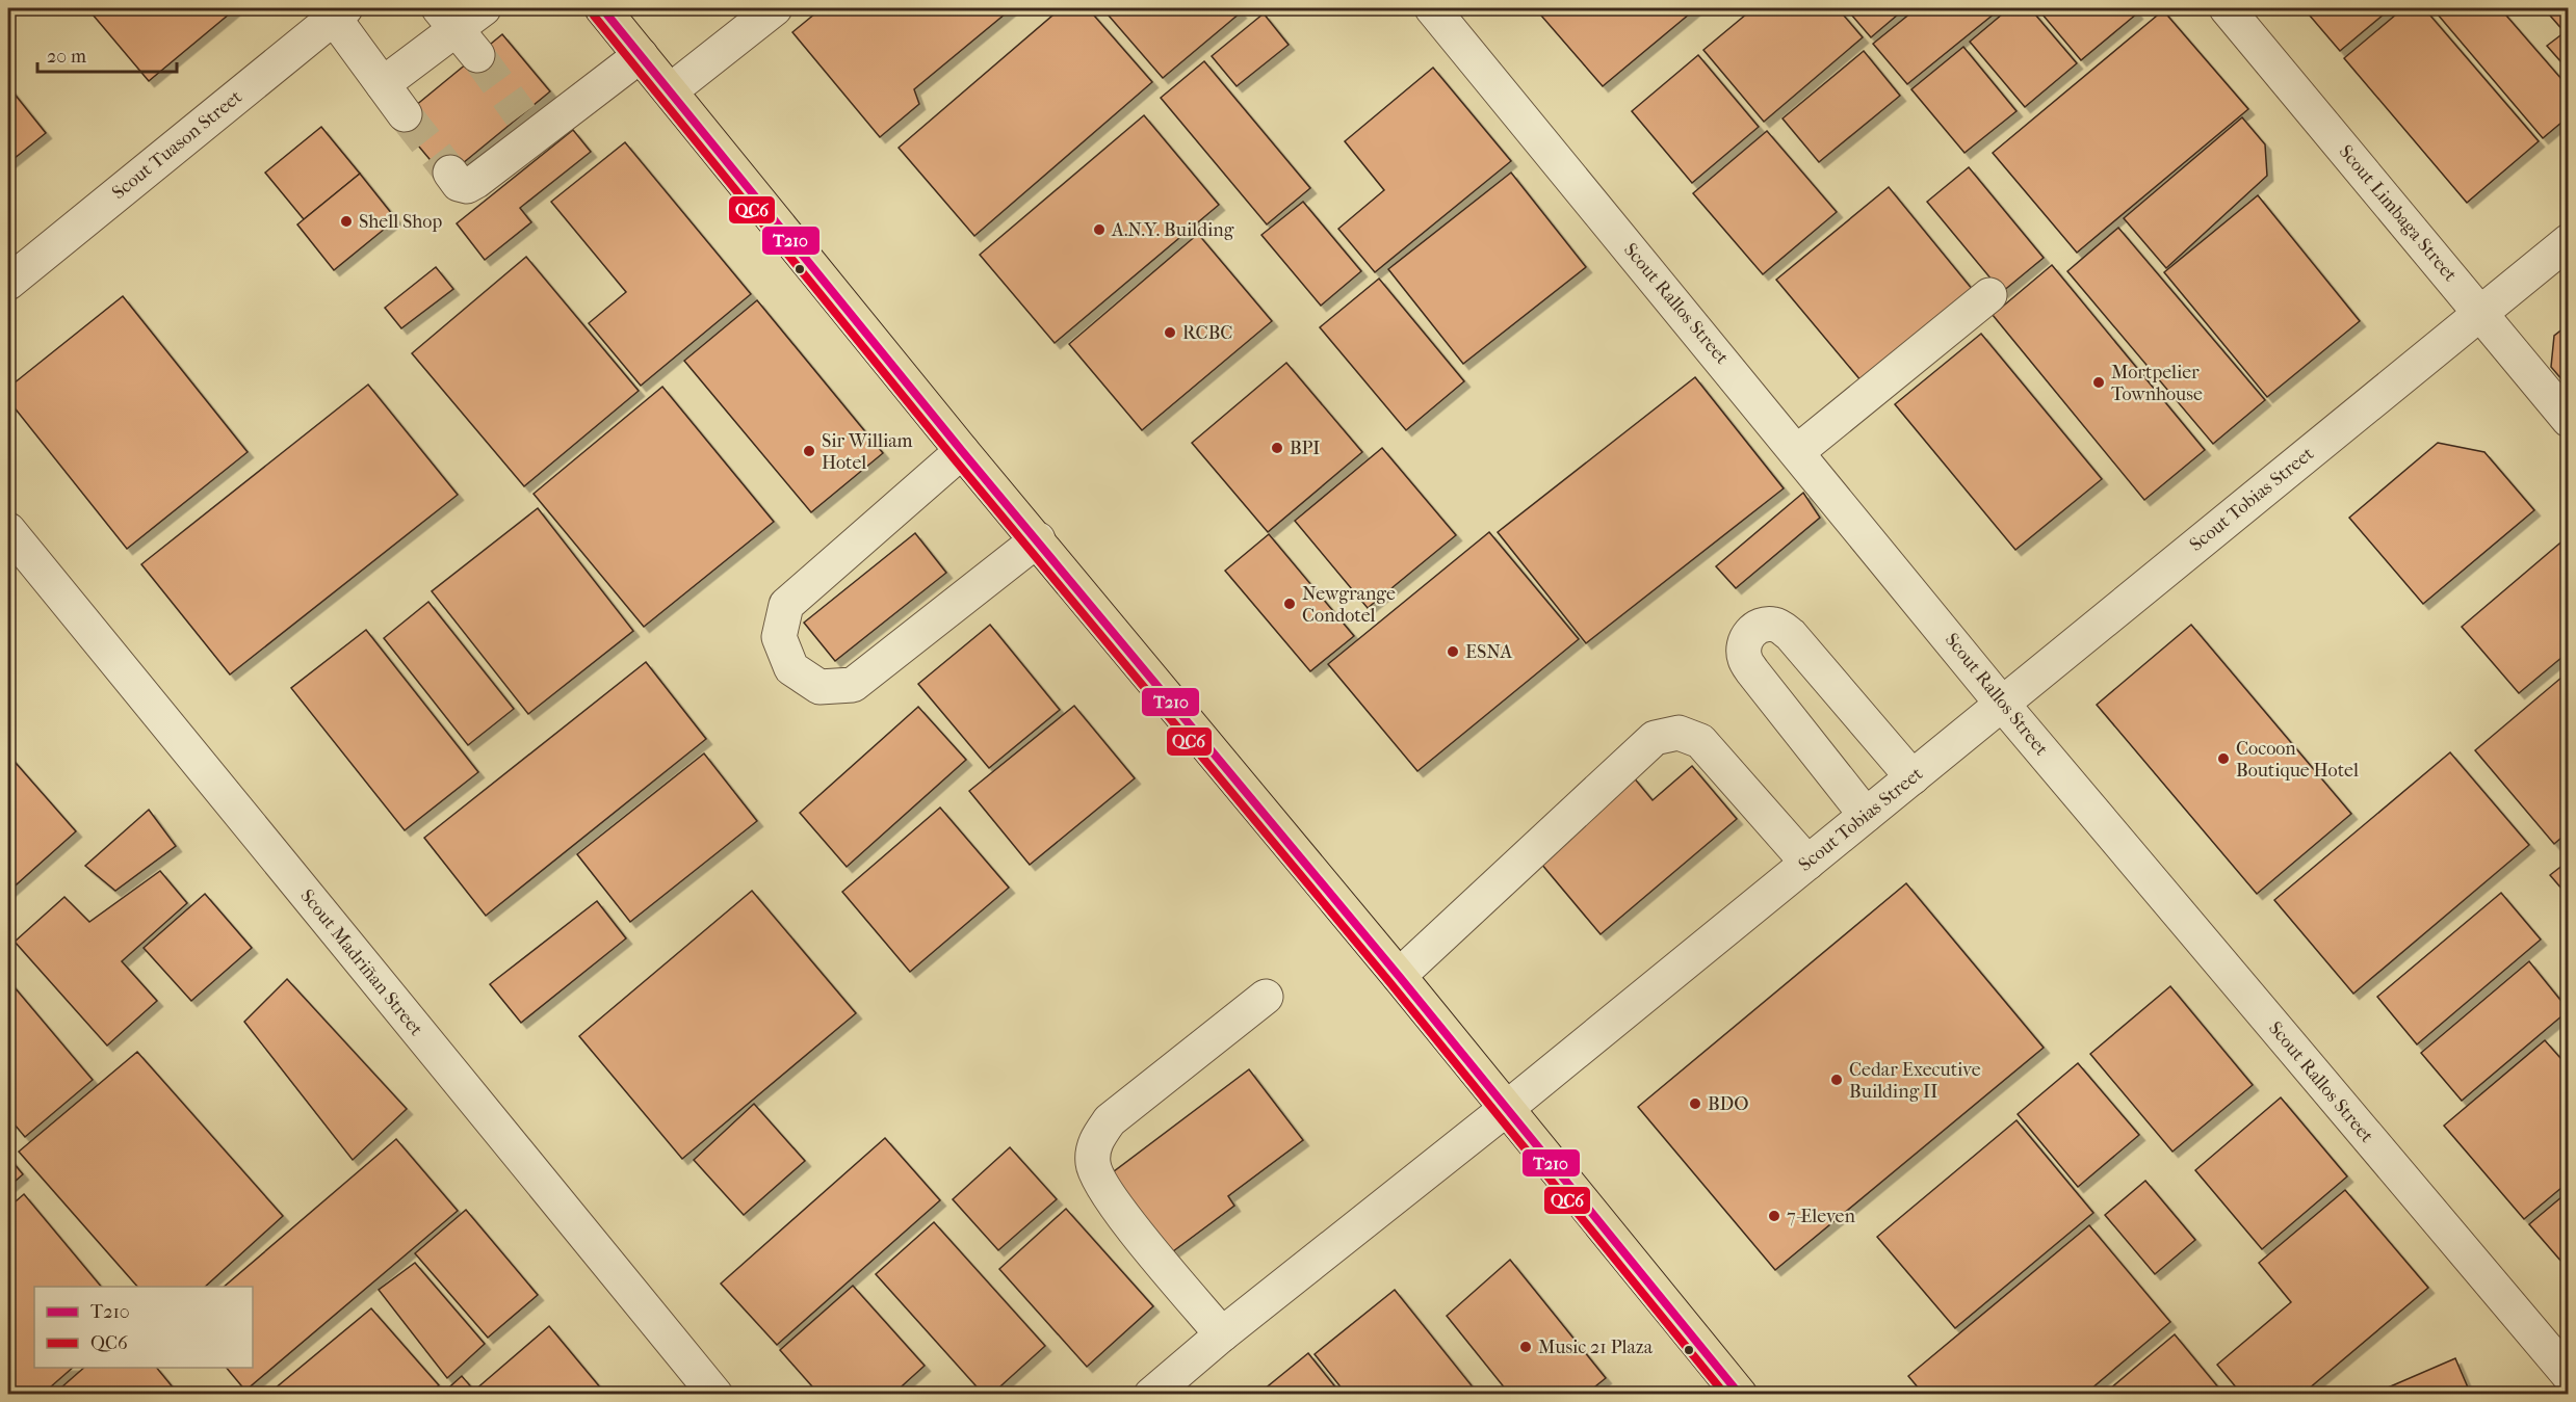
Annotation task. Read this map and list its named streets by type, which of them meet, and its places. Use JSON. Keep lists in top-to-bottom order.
{
  "streets": {
    "street": [
      "Scout Tuason Street",
      "Scout Limbaga Street",
      "Scout Rallos Street",
      "Scout Tobias Street",
      "Scout Madriñan Street"
    ]
  },
  "crossings": [
    ["Scout Limbaga Street", "Scout Tobias Street"],
    ["Scout Rallos Street", "Scout Tobias Street"]
  ],
  "places": [
    "Shell Shop",
    "A.N.Y. Building",
    "RCBC",
    "Mortpelier Townhouse",
    "BPI",
    "Sir William Hotel",
    "Newgrange Condotel",
    "ESNA",
    "Cocoon Boutique Hotel",
    "Cedar Executive Building II",
    "BDO",
    "7-Eleven",
    "Music 21 Plaza"
  ],
  "lines": ["transit line T210", "transit line QC6"],
  "legend": ["T210", "QC6"],
  "scale_bar": "20 m"
}
